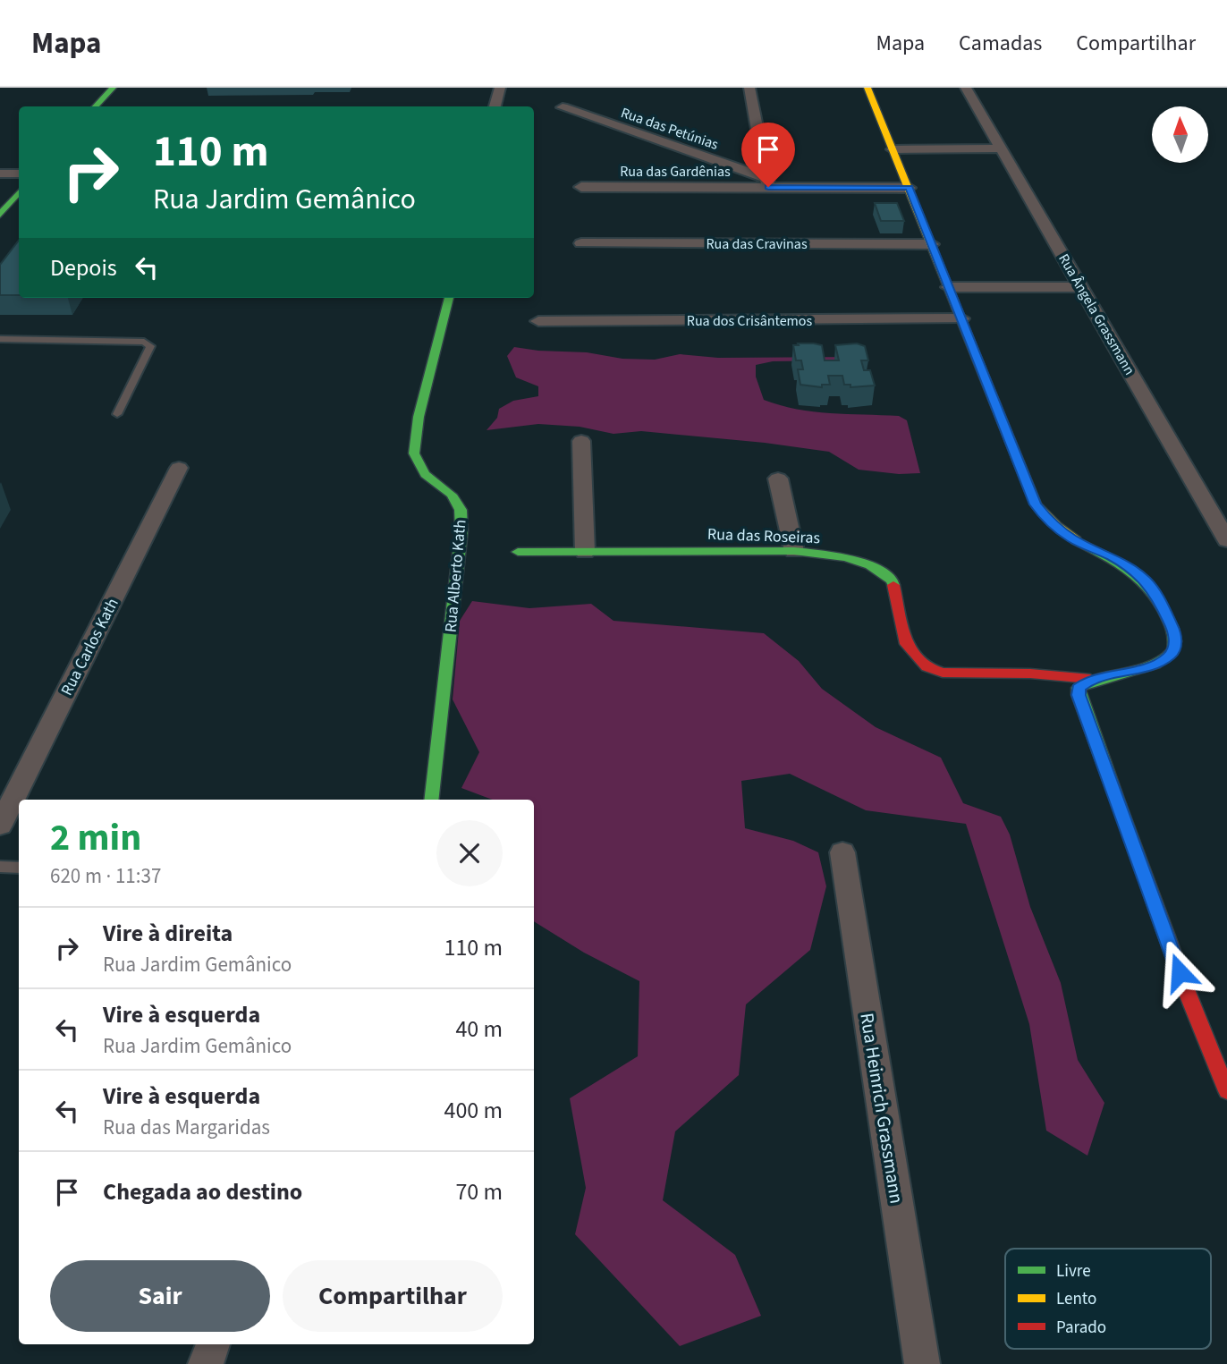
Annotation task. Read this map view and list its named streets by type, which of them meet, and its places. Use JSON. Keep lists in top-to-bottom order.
{
  "streets": {
    "street": [
      "Rua das Petúnias",
      "Rua das Gardênias",
      "Rua das Cravinas",
      "Rua Ângela Grassmann",
      "Rua dos Crisântemos",
      "Rua das Roseiras",
      "Rua Alberto Kath",
      "Rua Carlos Kath",
      "Rua Heinrich Grassmann"
    ]
  },
  "crossings": [
    ["Rua das Petúnias", "Rua das Gardênias"]
  ],
  "legend": ["Livre", "Lento", "Parado"],
  "north": "top",
  "page": {
    "header": "Mapa",
    "nav": ["Mapa", "Camadas", "Compartilhar"],
    "turn": ["110 m", "Rua Jardim Gemânico"],
    "then": "Depois",
    "heading": ["2 min", "620 m · 11:37"],
    "list": [
      {
        "name": "Vire à direita",
        "note": "Rua Jardim Gemânico",
        "value": "110 m"
      },
      {
        "name": "Vire à esquerda",
        "note": "Rua Jardim Gemânico",
        "value": "40 m"
      },
      {
        "name": "Vire à esquerda",
        "note": "Rua das Margaridas",
        "value": "400 m"
      },
      {
        "name": "Chegada ao destino",
        "value": "70 m"
      }
    ],
    "buttons": ["Sair", "Compartilhar"]
  }
}
